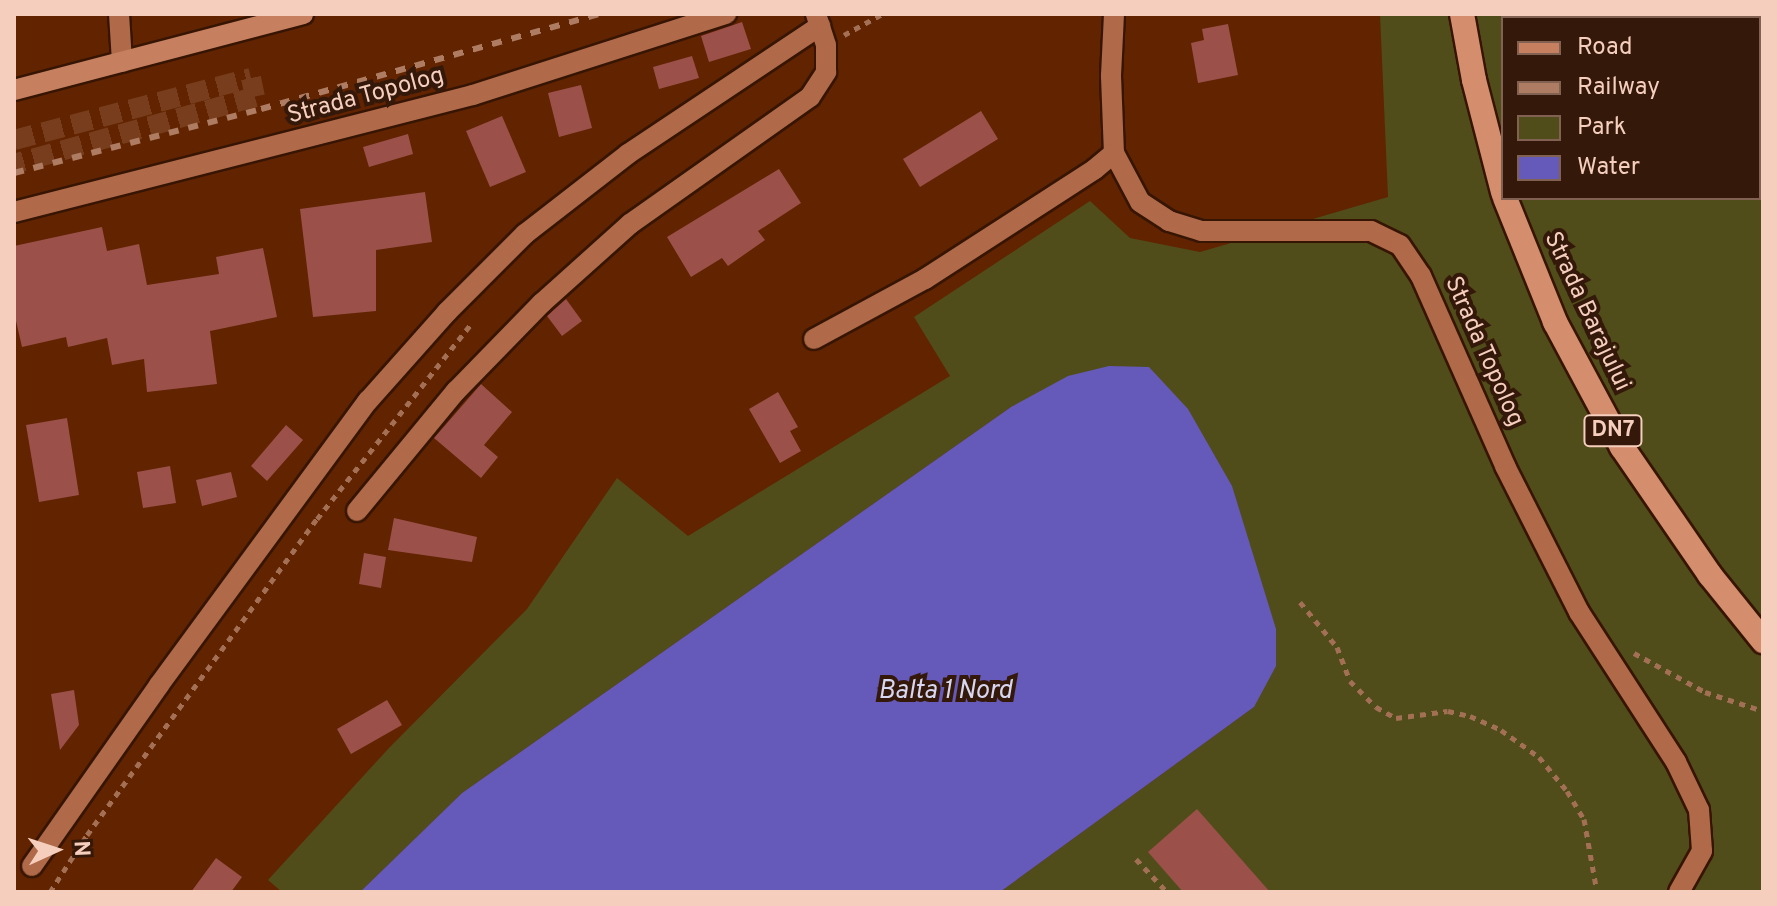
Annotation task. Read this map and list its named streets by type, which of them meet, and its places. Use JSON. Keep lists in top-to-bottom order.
{
  "streets": {
    "highway": ["Strada Barajului", "DN7"],
    "street": ["Strada Topolog"]
  },
  "water": ["Balta 1 Nord"],
  "legend": [
    "Road",
    "Railway",
    "Park",
    "Water"
  ],
  "north": "right"
}
